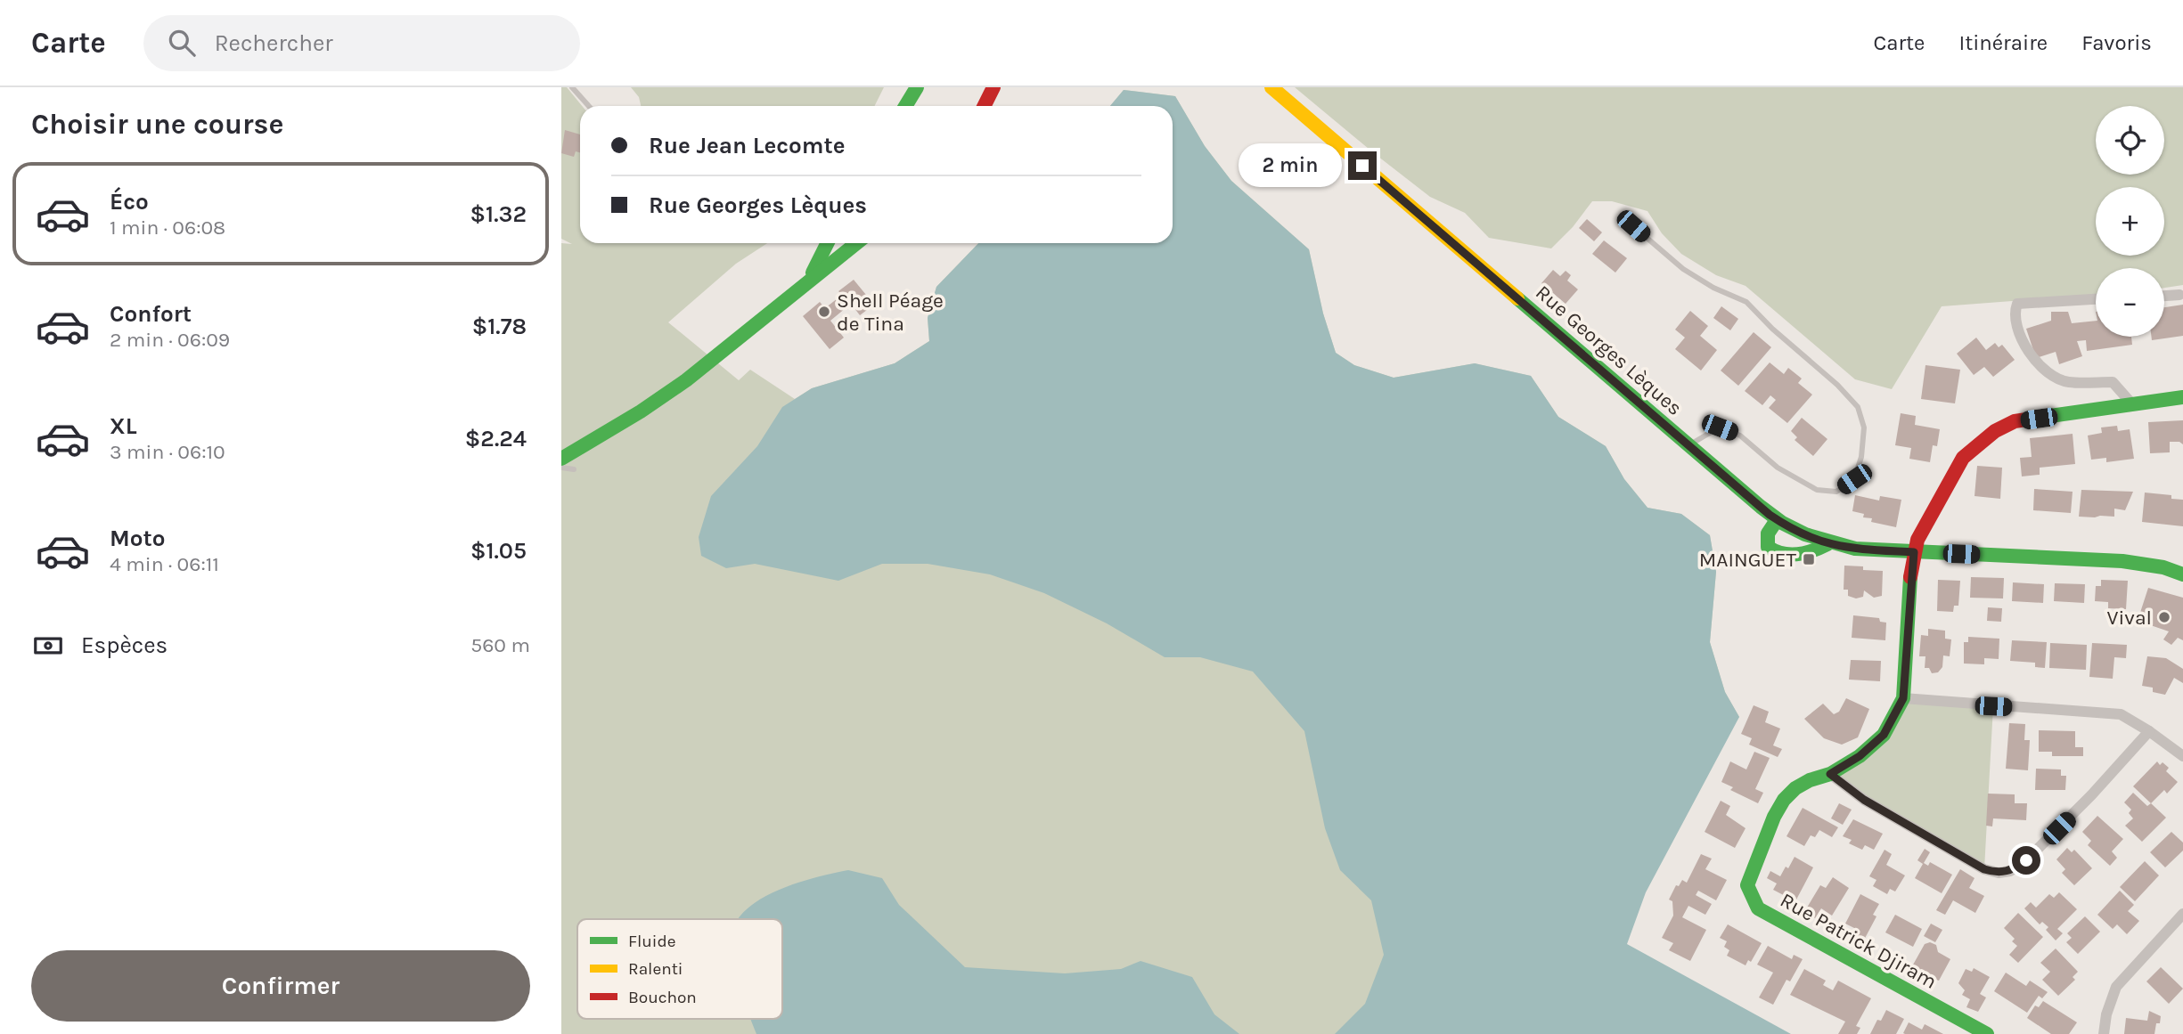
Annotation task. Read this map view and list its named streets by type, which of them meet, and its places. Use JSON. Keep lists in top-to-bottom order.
{
  "streets": {
    "main road": ["Rue Georges Lèques", "Rue Patrick Djiram"]
  },
  "crossings": [
    ["Rue Georges Lèques", "Rue Patrick Djiram"]
  ],
  "places": {
    "other": ["Shell Péage de Tina", "Vival"],
    "transit": ["MAINGUET"]
  },
  "legend": ["Fluide", "Ralenti", "Bouchon"],
  "page": {
    "header": "Carte",
    "search": "Rechercher",
    "nav": ["Carte", "Itinéraire", "Favoris"],
    "heading": "Choisir une course",
    "map_buttons": ["+", "−"],
    "banner": ["Rue Jean Lecomte", "Rue Georges Lèques"],
    "bubble": "2 min",
    "list": [
      {
        "name": "Éco",
        "note": "1 min · 06:08",
        "value": "$1.32"
      },
      {
        "name": "Confort",
        "note": "2 min · 06:09",
        "value": "$1.78"
      },
      {
        "name": "XL",
        "note": "3 min · 06:10",
        "value": "$2.24"
      },
      {
        "name": "Moto",
        "note": "4 min · 06:11",
        "value": "$1.05"
      }
    ],
    "pay": ["Espèces", "560 m"],
    "buttons": "Confirmer"
  }
}
